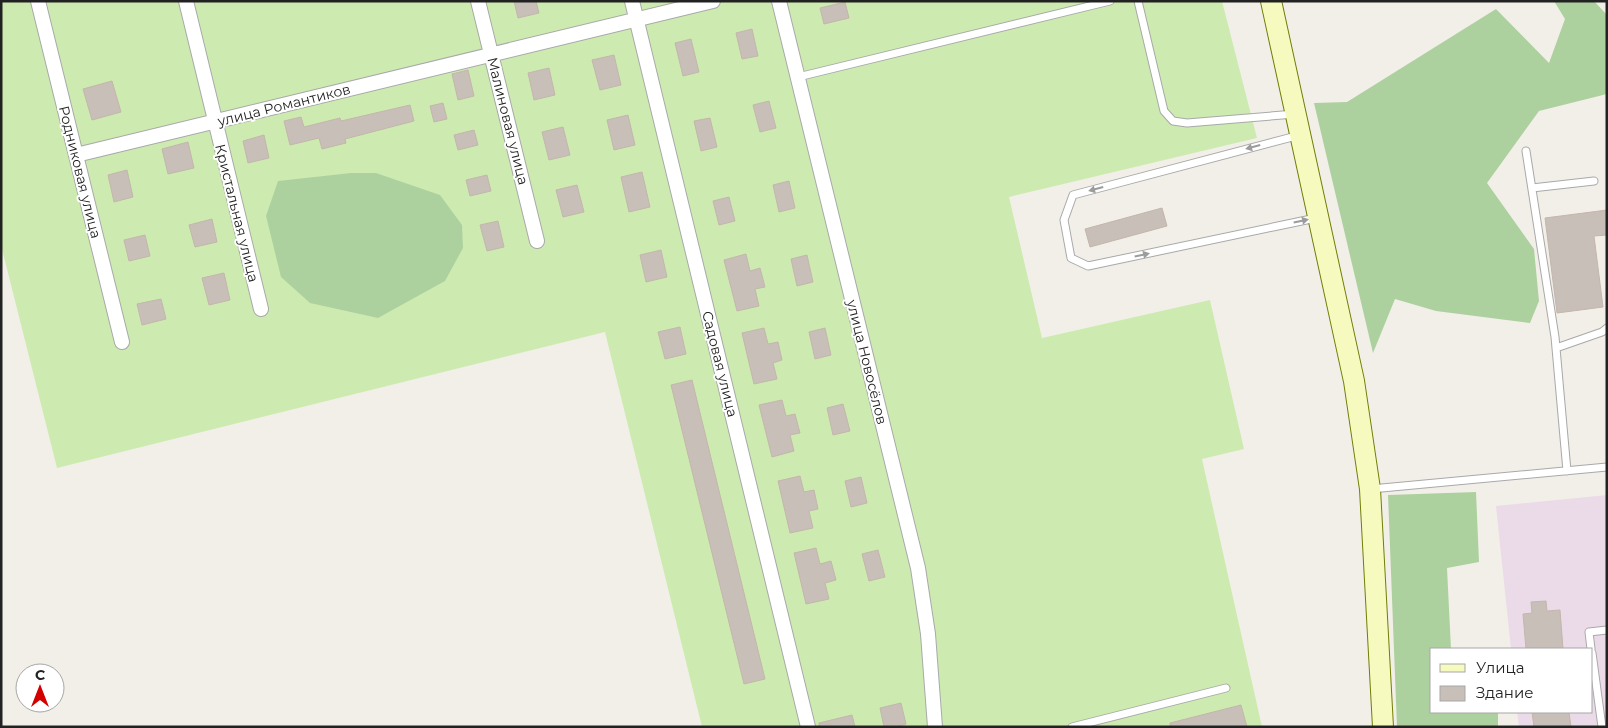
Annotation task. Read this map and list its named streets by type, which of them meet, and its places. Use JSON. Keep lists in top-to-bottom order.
{
  "streets": {
    "street": [
      "улица Романтиков",
      "Малиновая улица",
      "Родниковая улица",
      "Кристальная улица",
      "улица Новосёлов",
      "Садовая улица"
    ]
  },
  "crossings": [
    ["улица Романтиков", "Малиновая улица"],
    ["улица Романтиков", "Родниковая улица"],
    ["улица Романтиков", "Кристальная улица"],
    ["улица Романтиков", "Садовая улица"]
  ],
  "legend": ["Улица", "Здание"],
  "north": "top"
}
